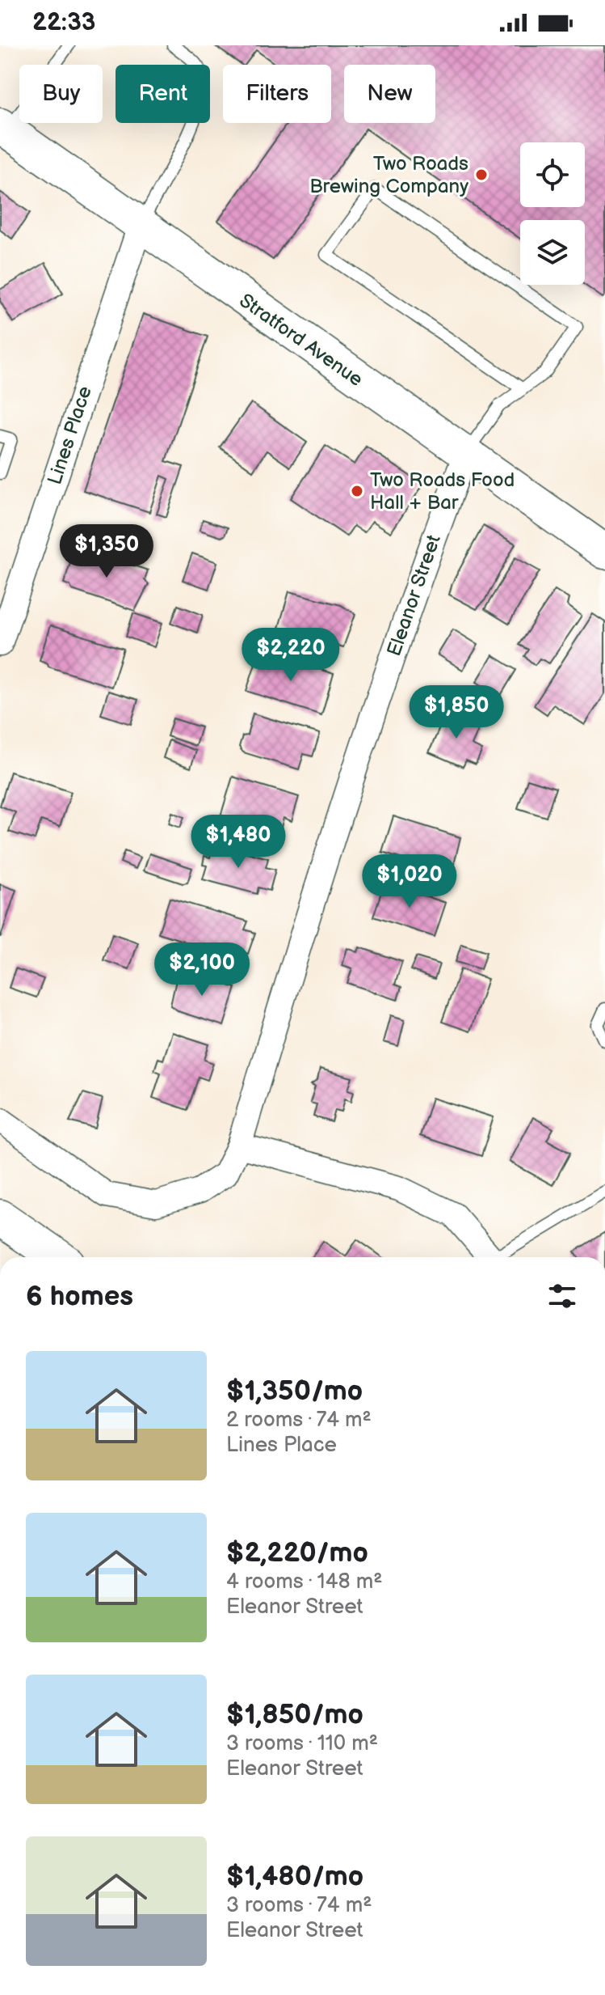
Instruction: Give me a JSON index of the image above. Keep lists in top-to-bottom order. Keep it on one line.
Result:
{"streets":{"main road":["Stratford Avenue"],"street":["Lines Place","Eleanor Street"]},"crossings":[["Stratford Avenue","Lines Place"],["Stratford Avenue","Eleanor Street"]],"places":["Two Roads Brewing Company","Two Roads Food Hall + Bar"],"page":{"status":"22:33","chip":["Buy","Rent","Filters","New"],"price":["$1,350","$2,220","$1,850","$1,480","$1,020","$2,100"],"heading":"6 homes","list":[{"name":"$1,350/mo","note":"2 rooms · 74 m² · Lines Place"},{"name":"$2,220/mo","note":"4 rooms · 148 m² · Eleanor Street"},{"name":"$1,850/mo","note":"3 rooms · 110 m² · Eleanor Street"},{"name":"$1,480/mo","note":"3 rooms · 74 m² · Eleanor Street"}]}}
